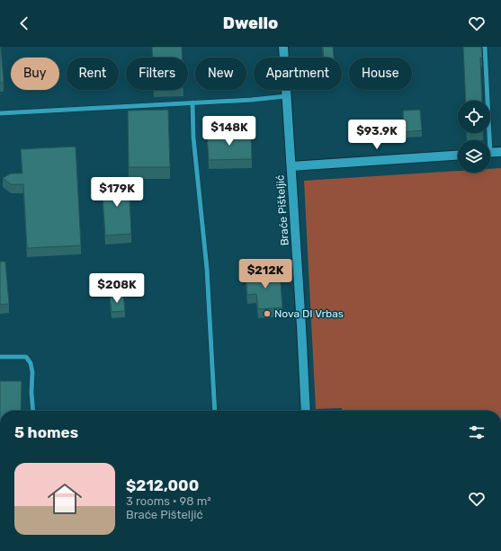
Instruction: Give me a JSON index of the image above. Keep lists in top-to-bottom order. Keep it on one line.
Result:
{"streets":{"street":["Braće Pišteljić"]},"places":["Nova DI Vrbas"],"page":{"header":"Dwello","chip":["Buy","Rent","Filters","New","Apartment","House"],"price":["$148K","$93.9K","$179K","$212K","$208K"],"heading":"5 homes","list":[{"name":"$212,000","note":"3 rooms · 98 m² · Braće Pišteljić"}]}}
